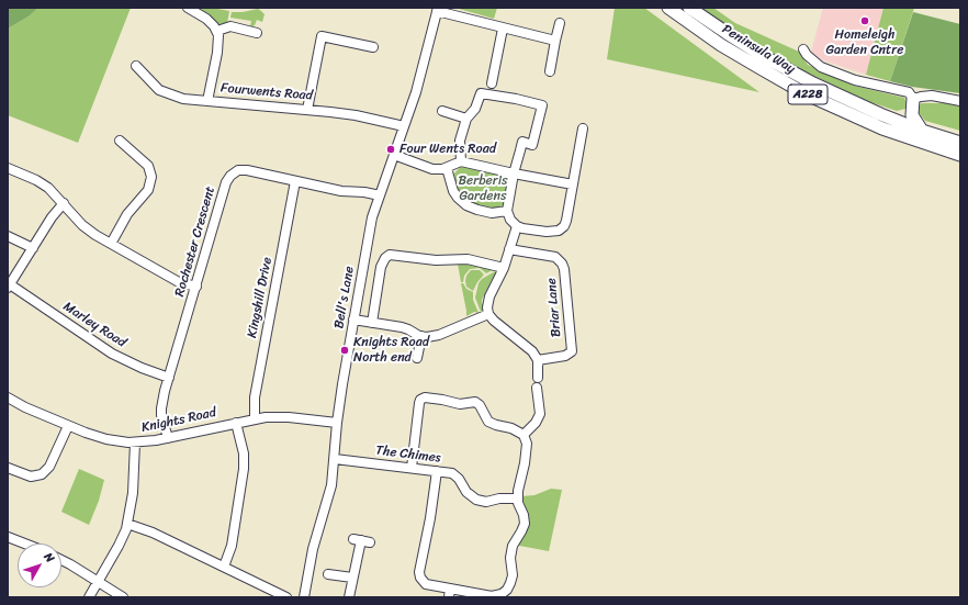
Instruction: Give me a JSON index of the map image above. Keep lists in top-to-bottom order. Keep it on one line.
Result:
{"streets":{"main road":["Peninsula Way","A228"],"street":["Fourwents Road","Rochester Crescent","Kingshill Drive","Bell's Lane","Briar Lane","Marley Road","Knights Road","The Chimes"]},"crossings":[["Fourwents Road","Bell's Lane"],["Rochester Crescent","Kingshill Drive"],["Rochester Crescent","Bell's Lane"],["Rochester Crescent","Marley Road"],["Rochester Crescent","Knights Road"],["Kingshill Drive","Knights Road"],["Bell's Lane","Knights Road"],["Bell's Lane","The Chimes"]],"parks":["Berberis Gardens"],"places":["Homeleigh Garden Cntre","Four Wents Road","Knights Road North end"],"north":"top right"}
